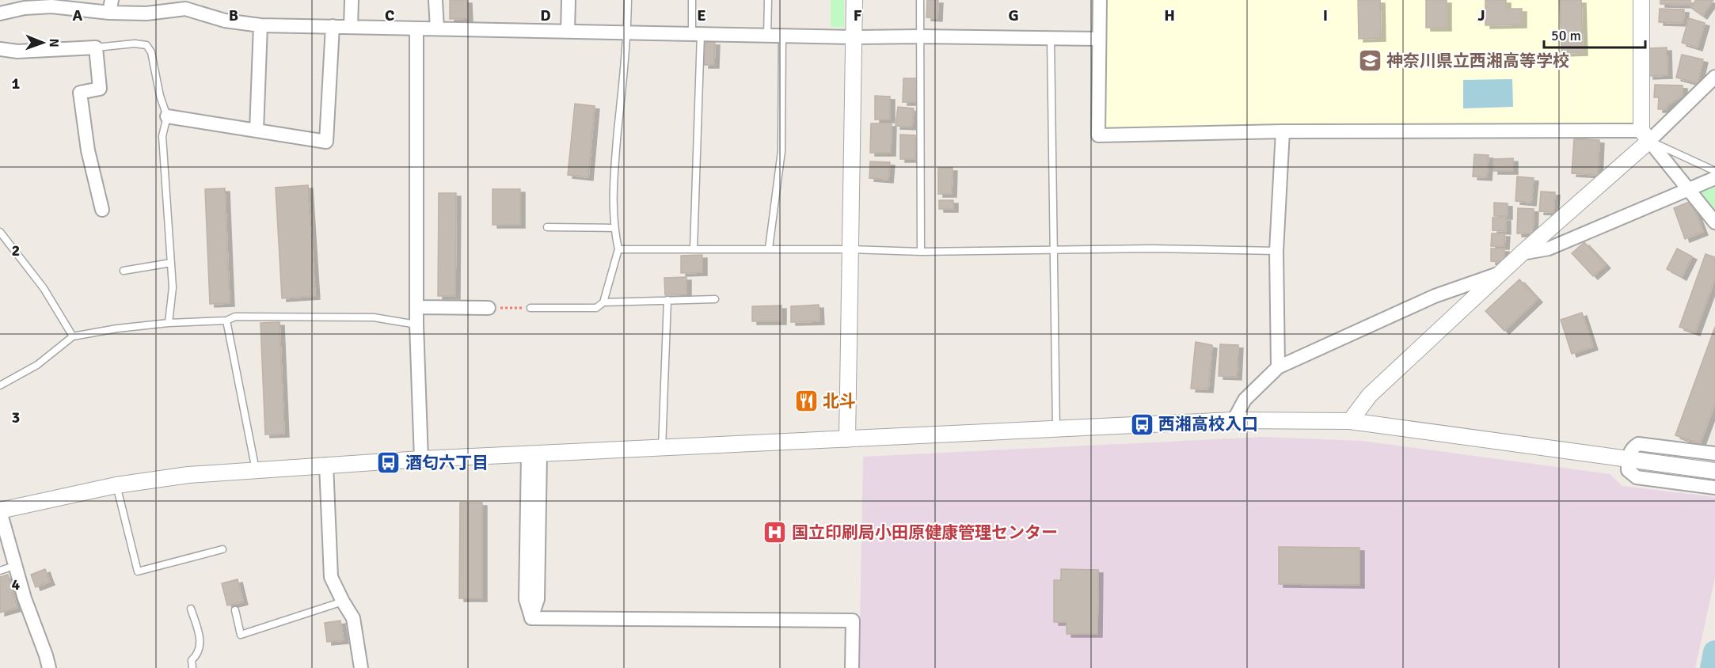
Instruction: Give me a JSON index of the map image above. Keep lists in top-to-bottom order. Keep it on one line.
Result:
{"places":{"school or university":["神奈川県立西湘高等学校"],"restaurant":["北斗"],"bus stop":["西湘高校入口","酒匂六丁目"],"hospital":["国立印刷局小田原健康管理センター"]},"scale_bar":"50 m","north":"right","grid":{"columns":["A","B","C","D","E","F","G","H","I","J"],"rows":["1","2","3","4"]}}
